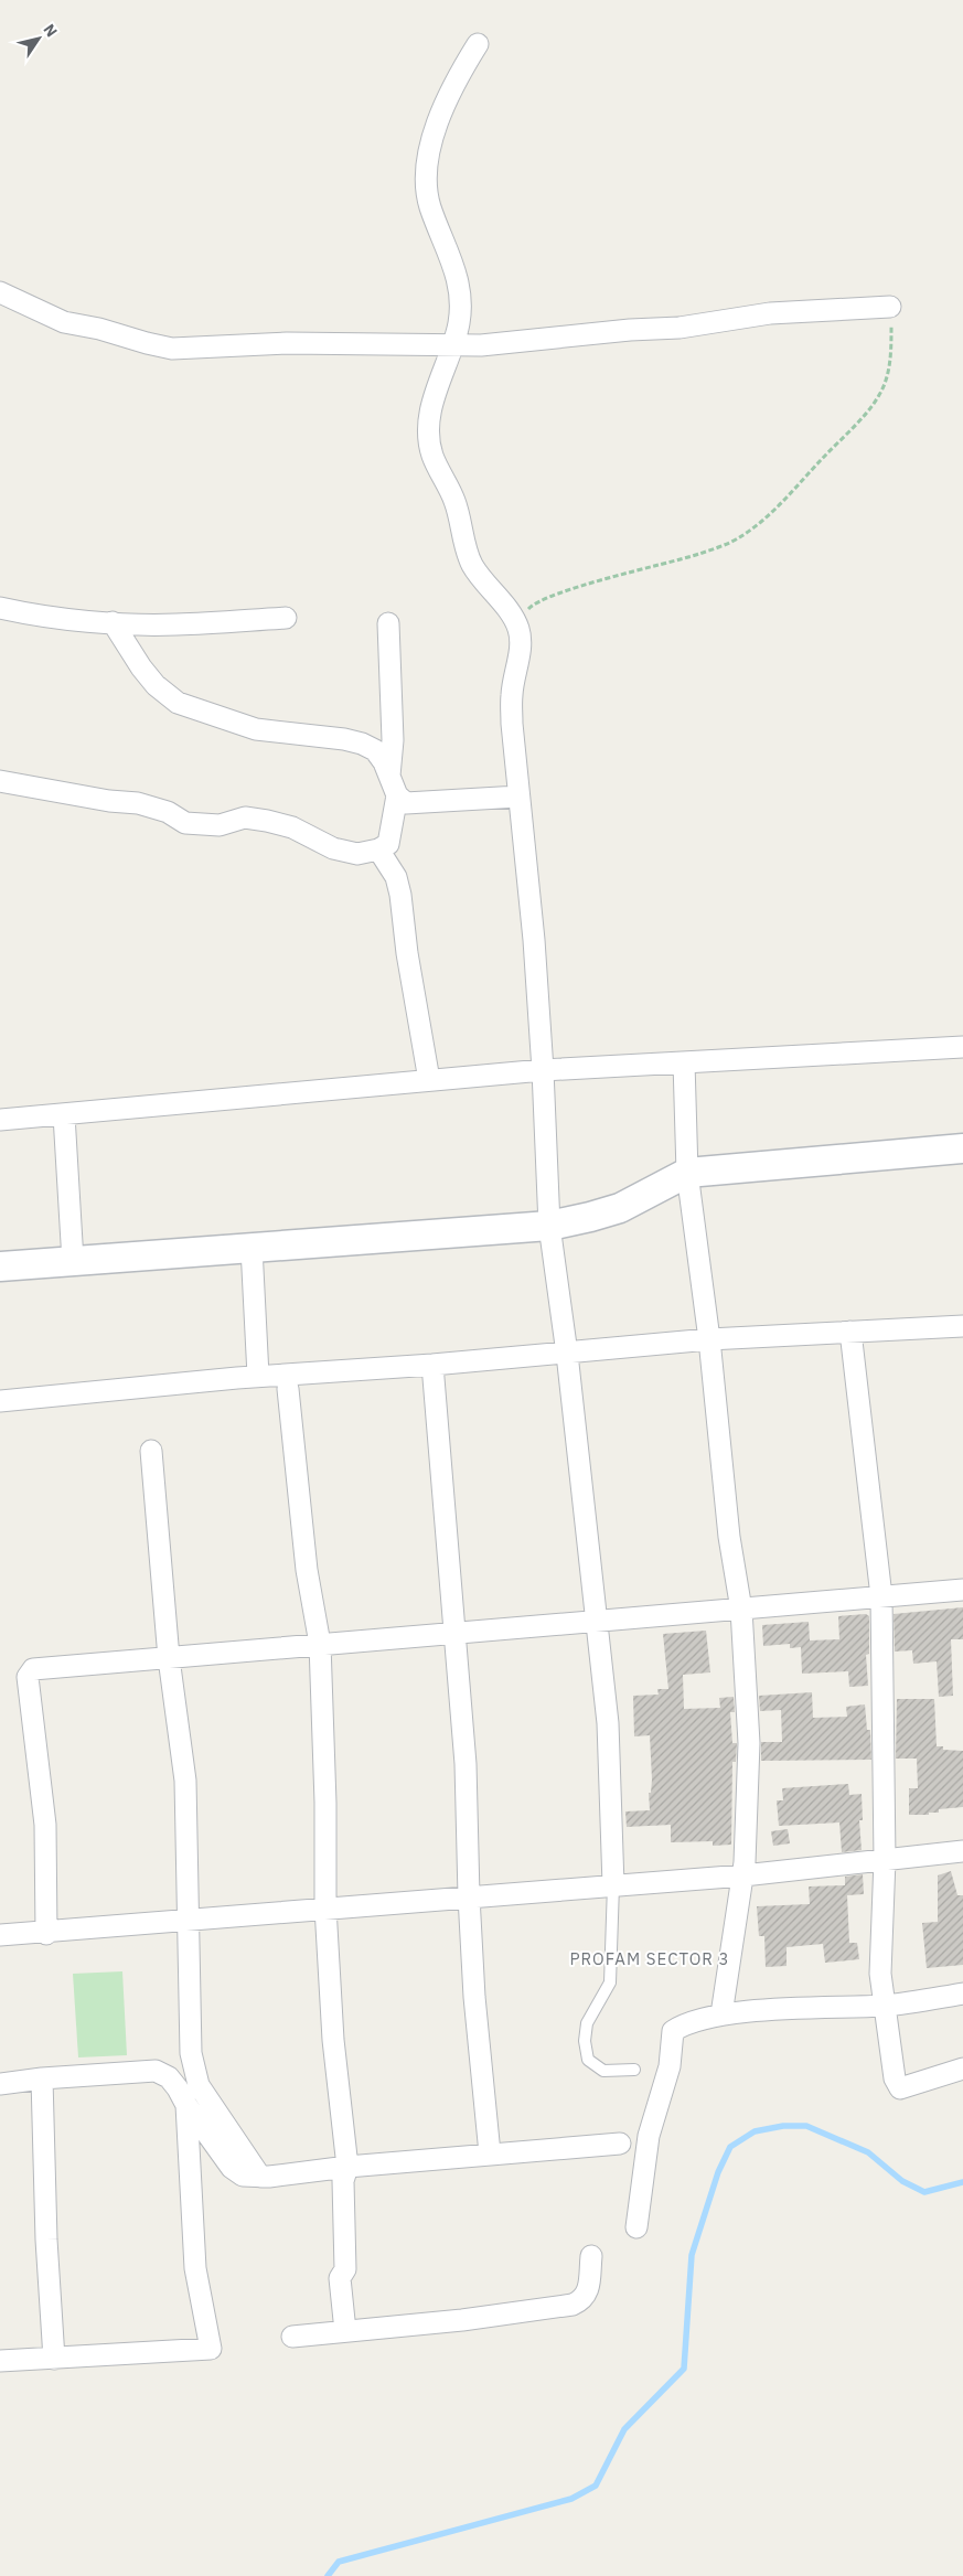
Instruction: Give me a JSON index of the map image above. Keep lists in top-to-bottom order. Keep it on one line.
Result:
{"districts":["PROFAM SECTOR 3"],"north":"top right"}
